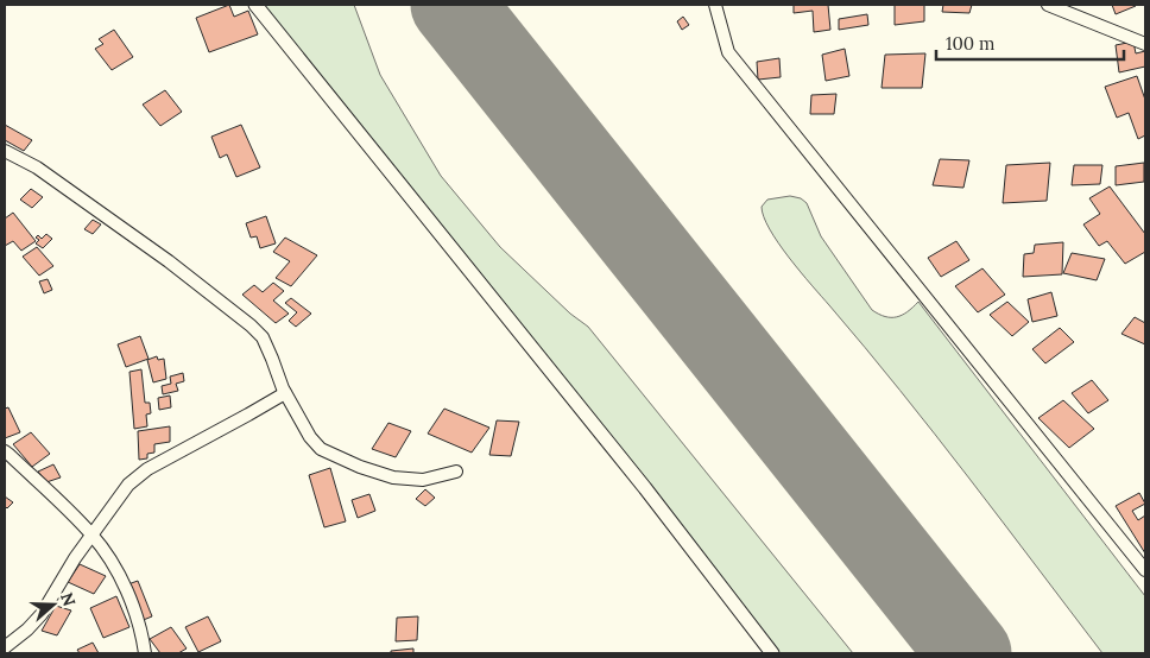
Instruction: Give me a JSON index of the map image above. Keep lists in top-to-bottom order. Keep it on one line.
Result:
{"scale_bar":"100 m","north":"right"}
